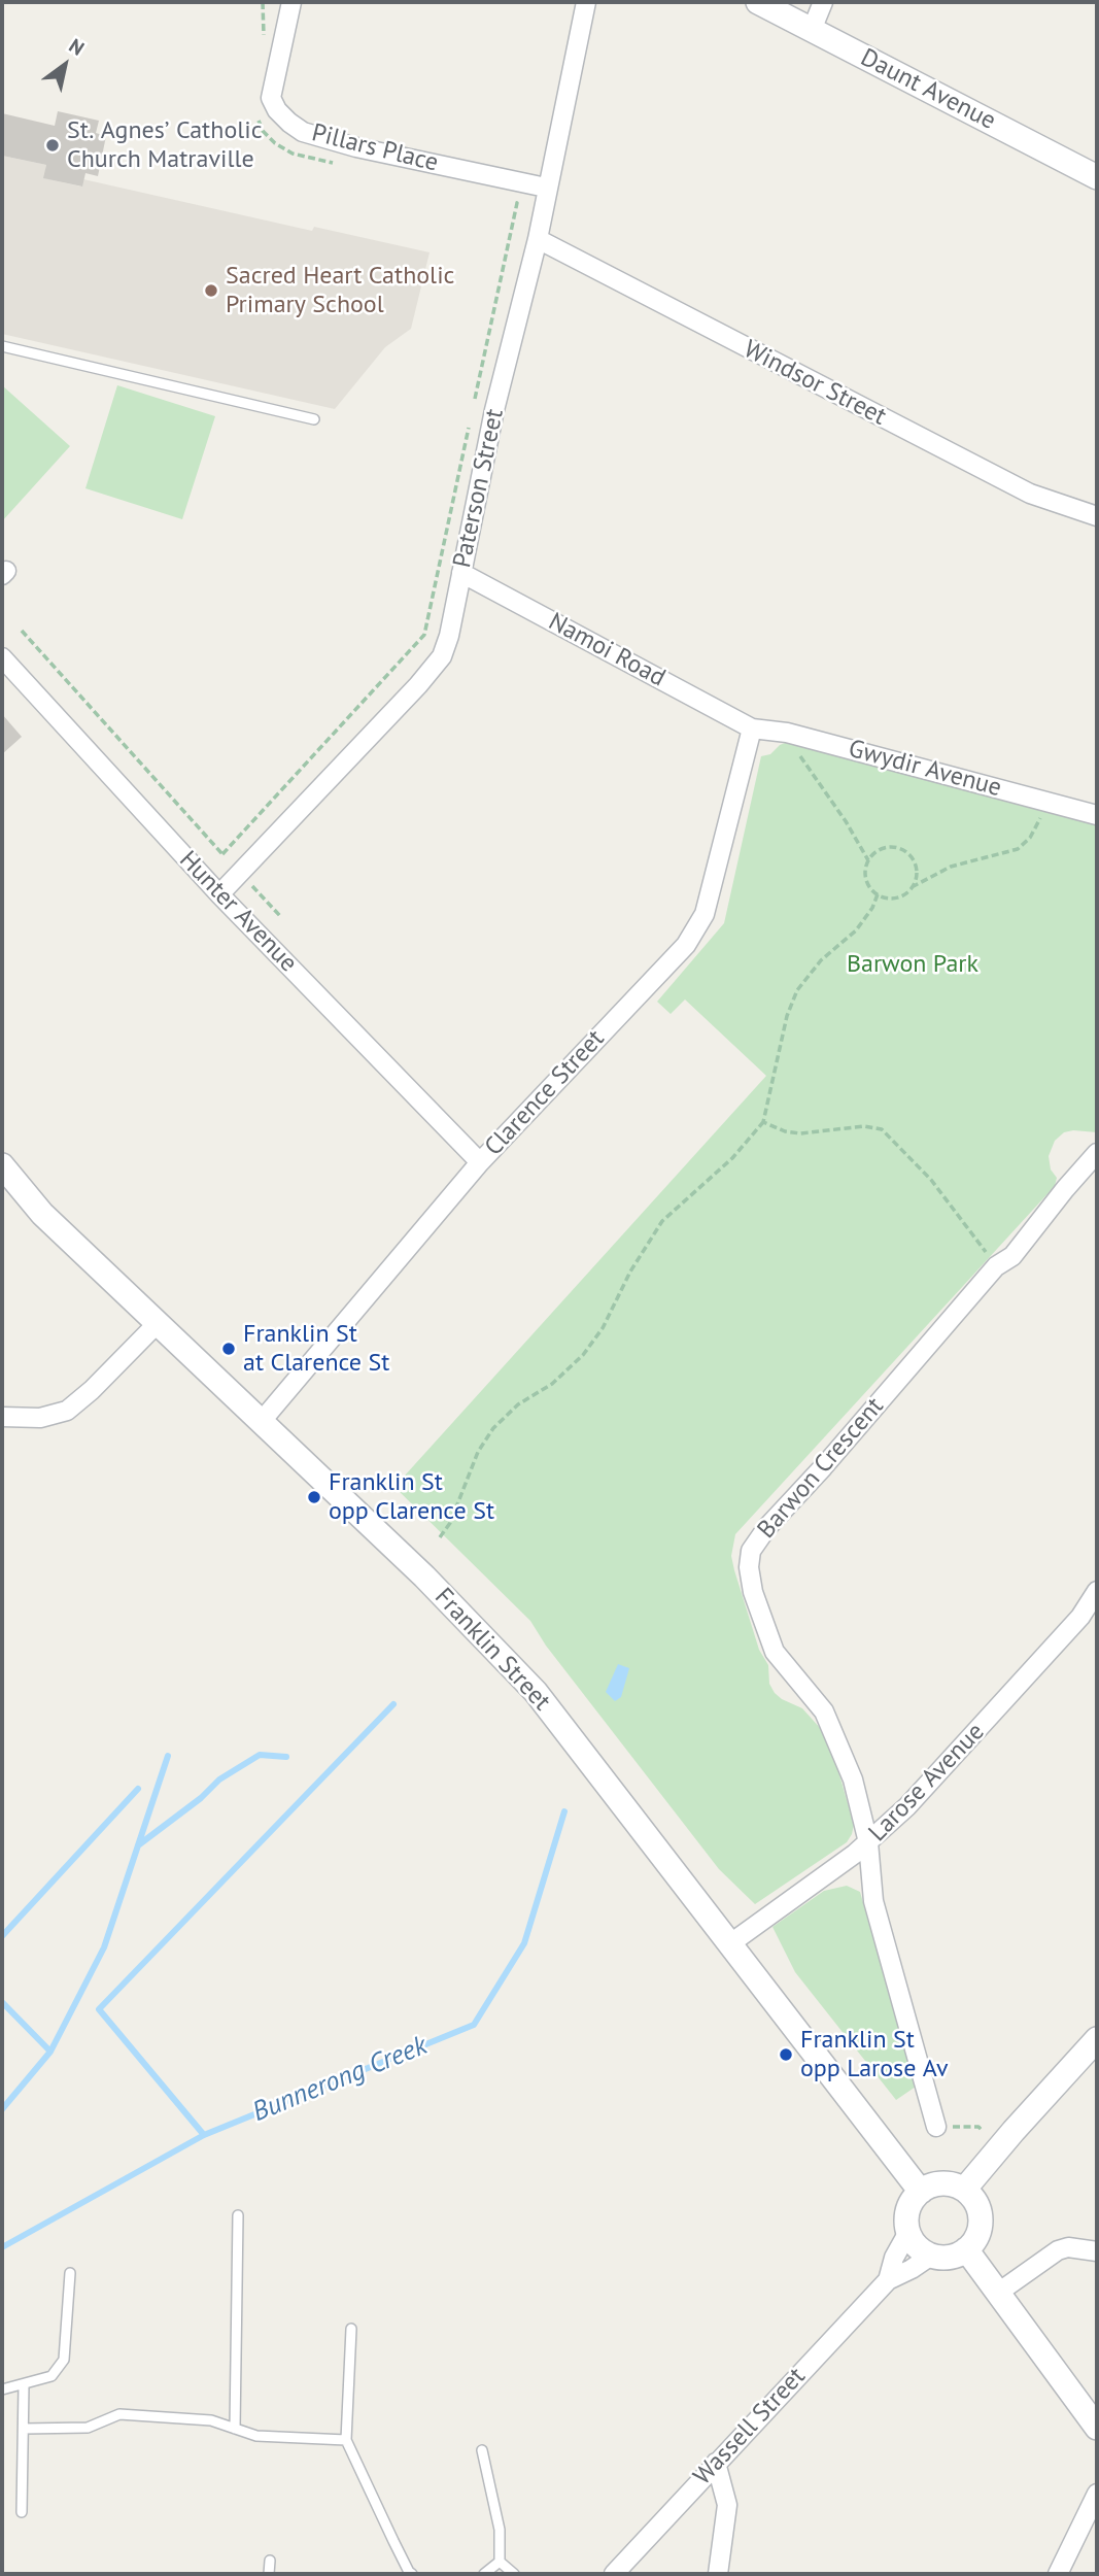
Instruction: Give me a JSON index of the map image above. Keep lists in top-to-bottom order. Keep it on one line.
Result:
{"streets":{"street":["Daunt Avenue","Pillars Place","Windsor Street","Paterson Street","Namoi Road","Gwydir Avenue","Hunter Avenue","Clarence Street","Barwon Crescent","Franklin Street","Larose Avenue","Wassell Street"]},"crossings":[["Pillars Place","Paterson Street"],["Windsor Street","Paterson Street"],["Paterson Street","Namoi Road"],["Paterson Street","Hunter Avenue"],["Namoi Road","Gwydir Avenue"],["Namoi Road","Clarence Street"],["Gwydir Avenue","Clarence Street"],["Hunter Avenue","Clarence Street"],["Clarence Street","Franklin Street"],["Barwon Crescent","Larose Avenue"],["Franklin Street","Larose Avenue"],["Franklin Street","Wassell Street"]],"water":["Bunnerong Creek"],"parks":["Barwon Park"],"places":["St. Agnes’ Catholic Church Matraville","Sacred Heart Catholic Primary School","Franklin St at Clarence St","Franklin St opp Clarence St","Franklin St opp Larose Av"],"north":"top right"}
